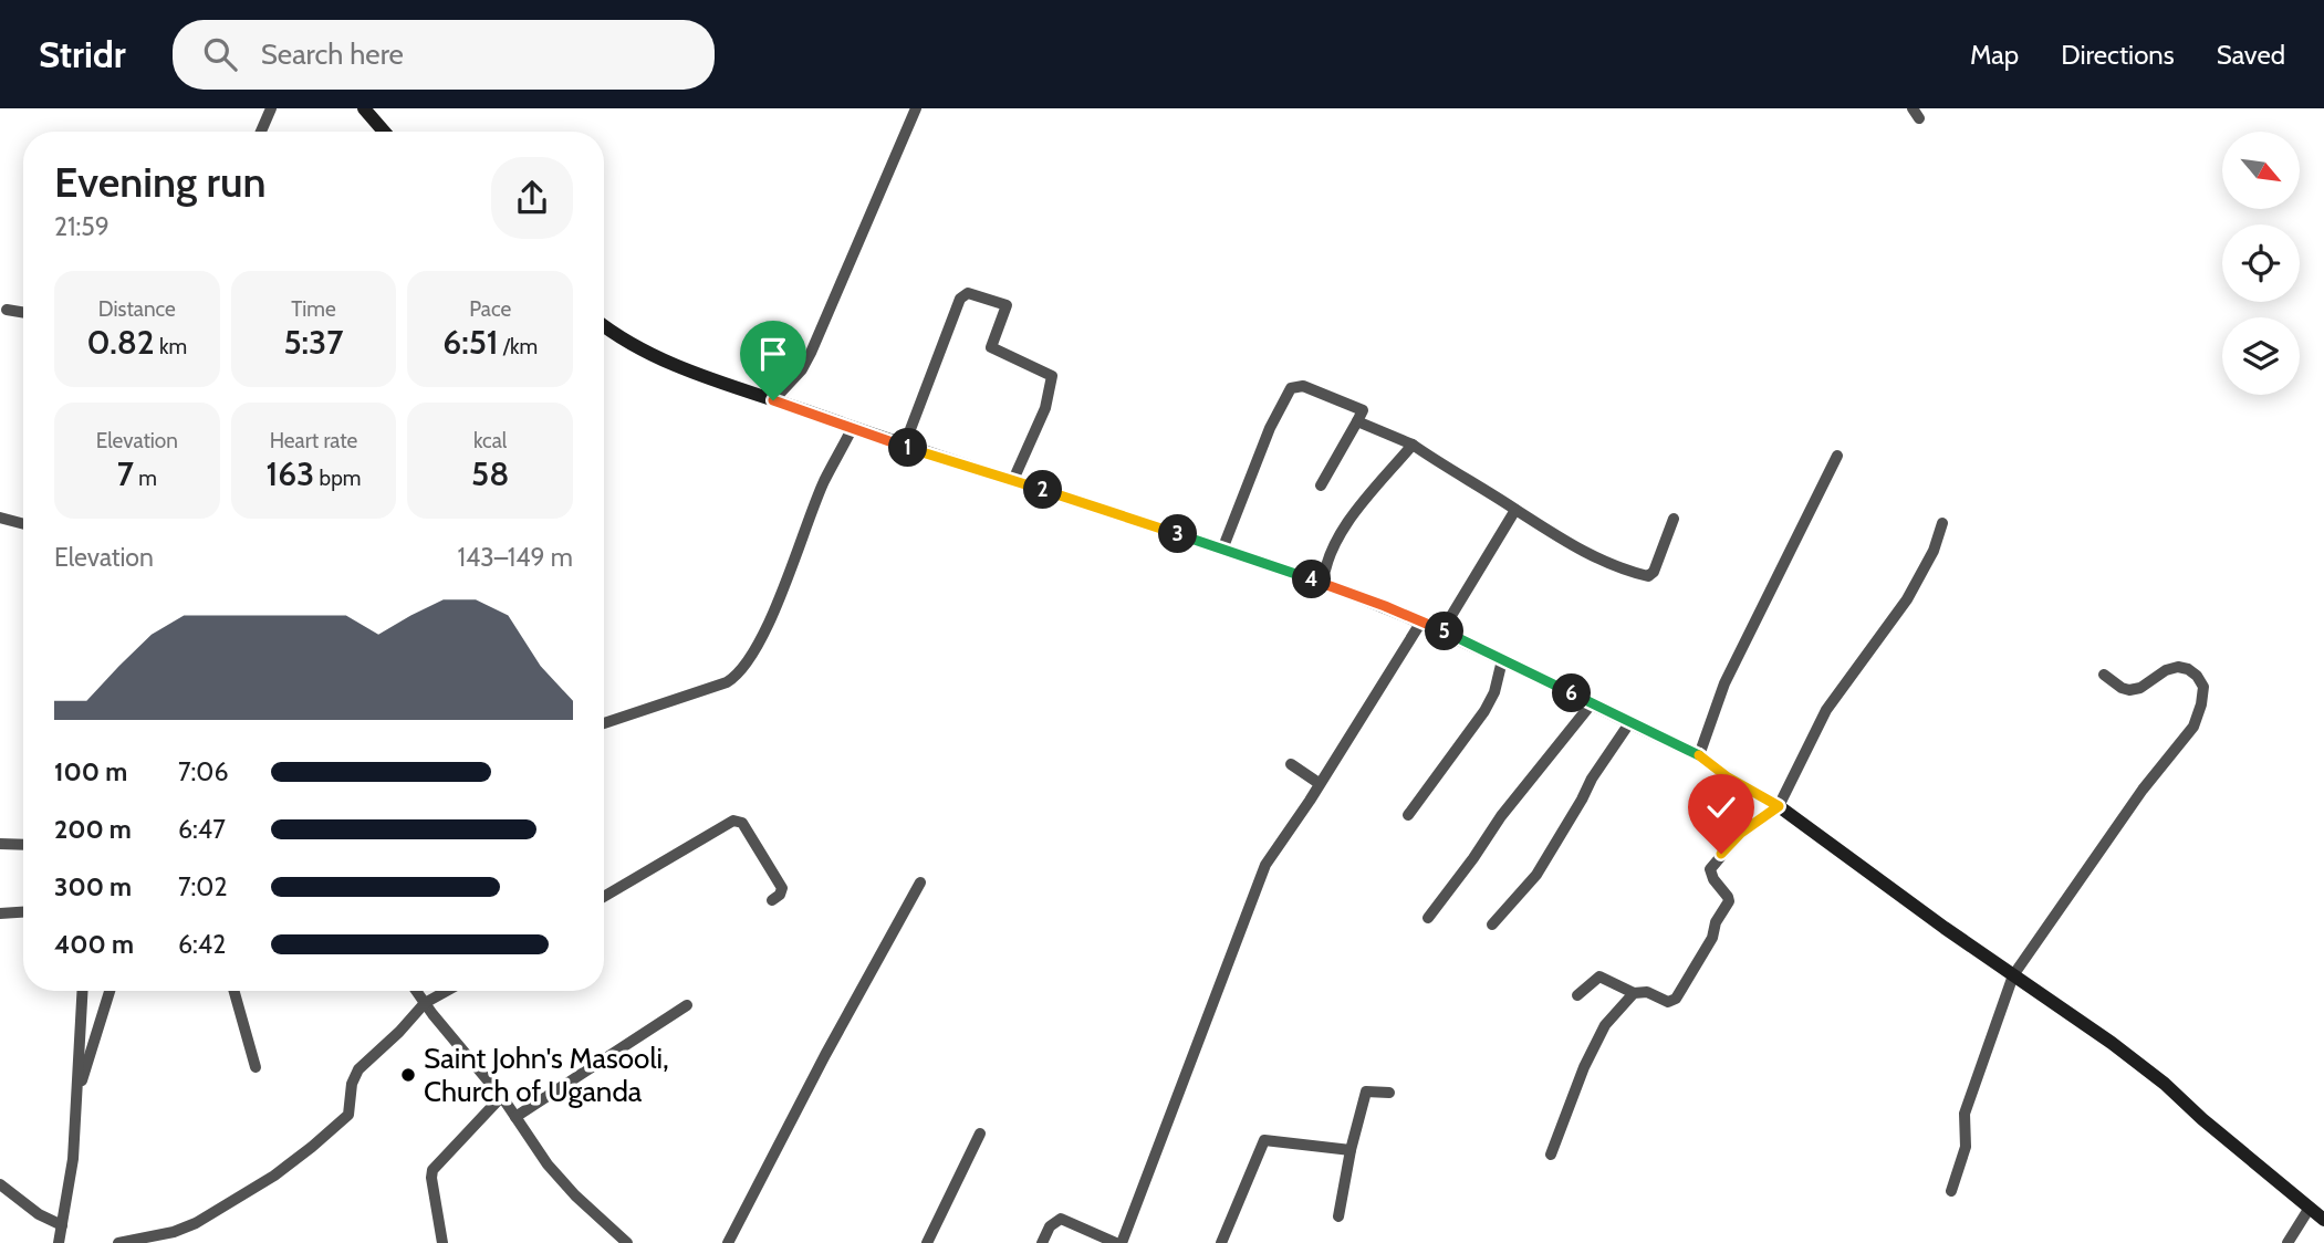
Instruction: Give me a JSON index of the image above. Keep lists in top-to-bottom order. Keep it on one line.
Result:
{"places":["Saint John's Masooli, Church of Uganda"],"north":"bottom right","page":{"header":"Stridr","search":"Search here","nav":["Map","Directions","Saved"],"heading":["Evening run","21:59"],"stats":[["Distance","0.82 km"],["Time","5:37"],["Pace","6:51 /km"],["Elevation","7 m"],["Heart rate","163 bpm"],["kcal","58"]],"pins":["1","2","3","4","5","6"],"chart":["Elevation","143–149 m"],"list":[{"name":"100 m","note":"7:06"},{"name":"200 m","note":"6:47"},{"name":"300 m","note":"7:02"},{"name":"400 m","note":"6:42"}]}}
